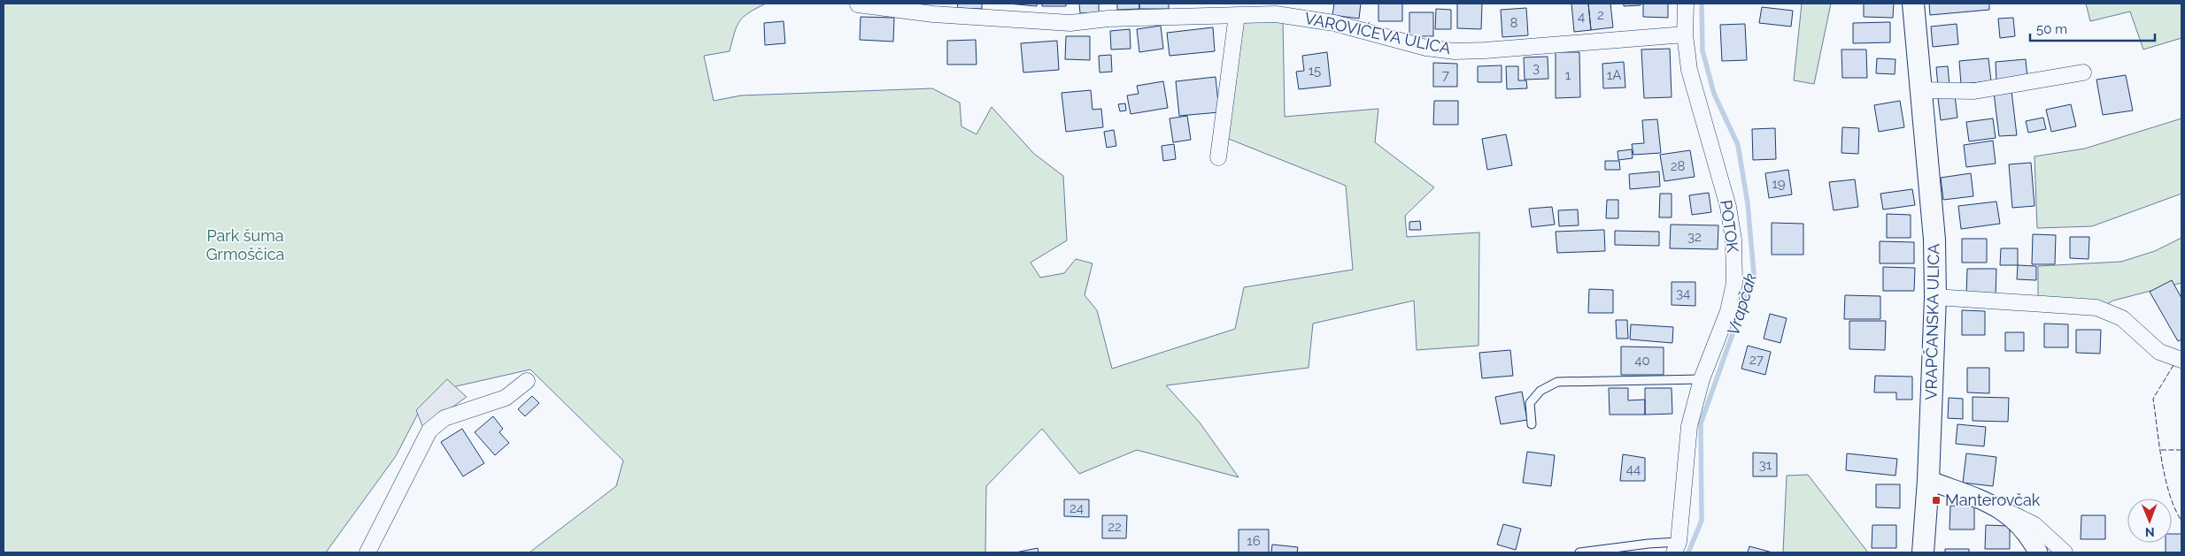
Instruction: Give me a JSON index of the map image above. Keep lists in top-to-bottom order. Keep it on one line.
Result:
{"streets":{"main road":["VRAPČANSKA ULICA"],"street":["VAROVIĆEVA ULICA","POTOK"]},"crossings":[["VAROVIĆEVA ULICA","POTOK"]],"water":["Vrapčak"],"parks":["Park šuma Grmoščica"],"places":{"transit":["Manterovčak"]},"house_numbers":["2","4","8","3","15","7","1","1A","28","19","32","34","27","40","31","44","24","22","16"],"scale_bar":"50 m","north":"bottom"}
